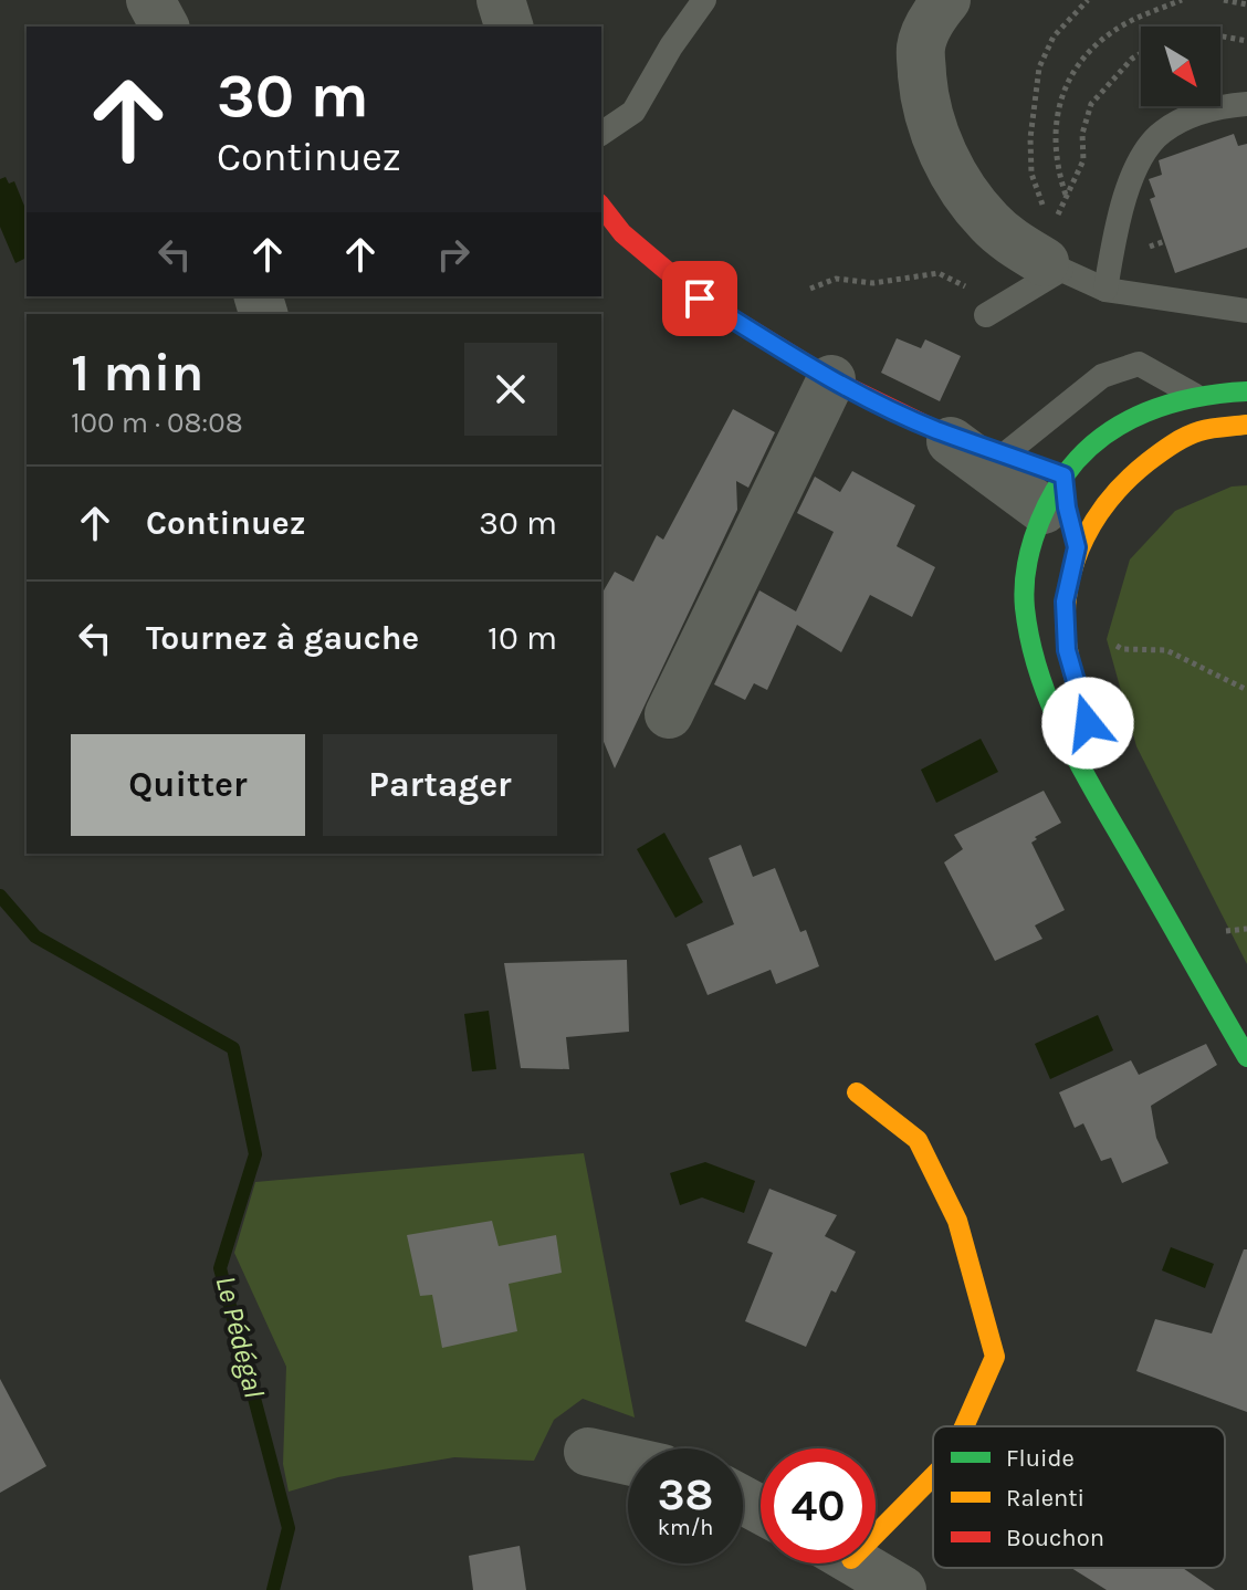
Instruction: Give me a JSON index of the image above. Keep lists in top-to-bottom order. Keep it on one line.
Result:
{"water":["Le Pédégal"],"legend":["Fluide","Ralenti","Bouchon"],"north":"bottom right","page":{"turn":["30 m","Continuez"],"heading":["1 min","100 m · 08:08"],"list":[{"name":"Continuez","value":"30 m"},{"name":"Tournez à gauche","value":"10 m"}],"buttons":["Quitter","Partager"],"speed":"38 km/h","limit":"40"}}
